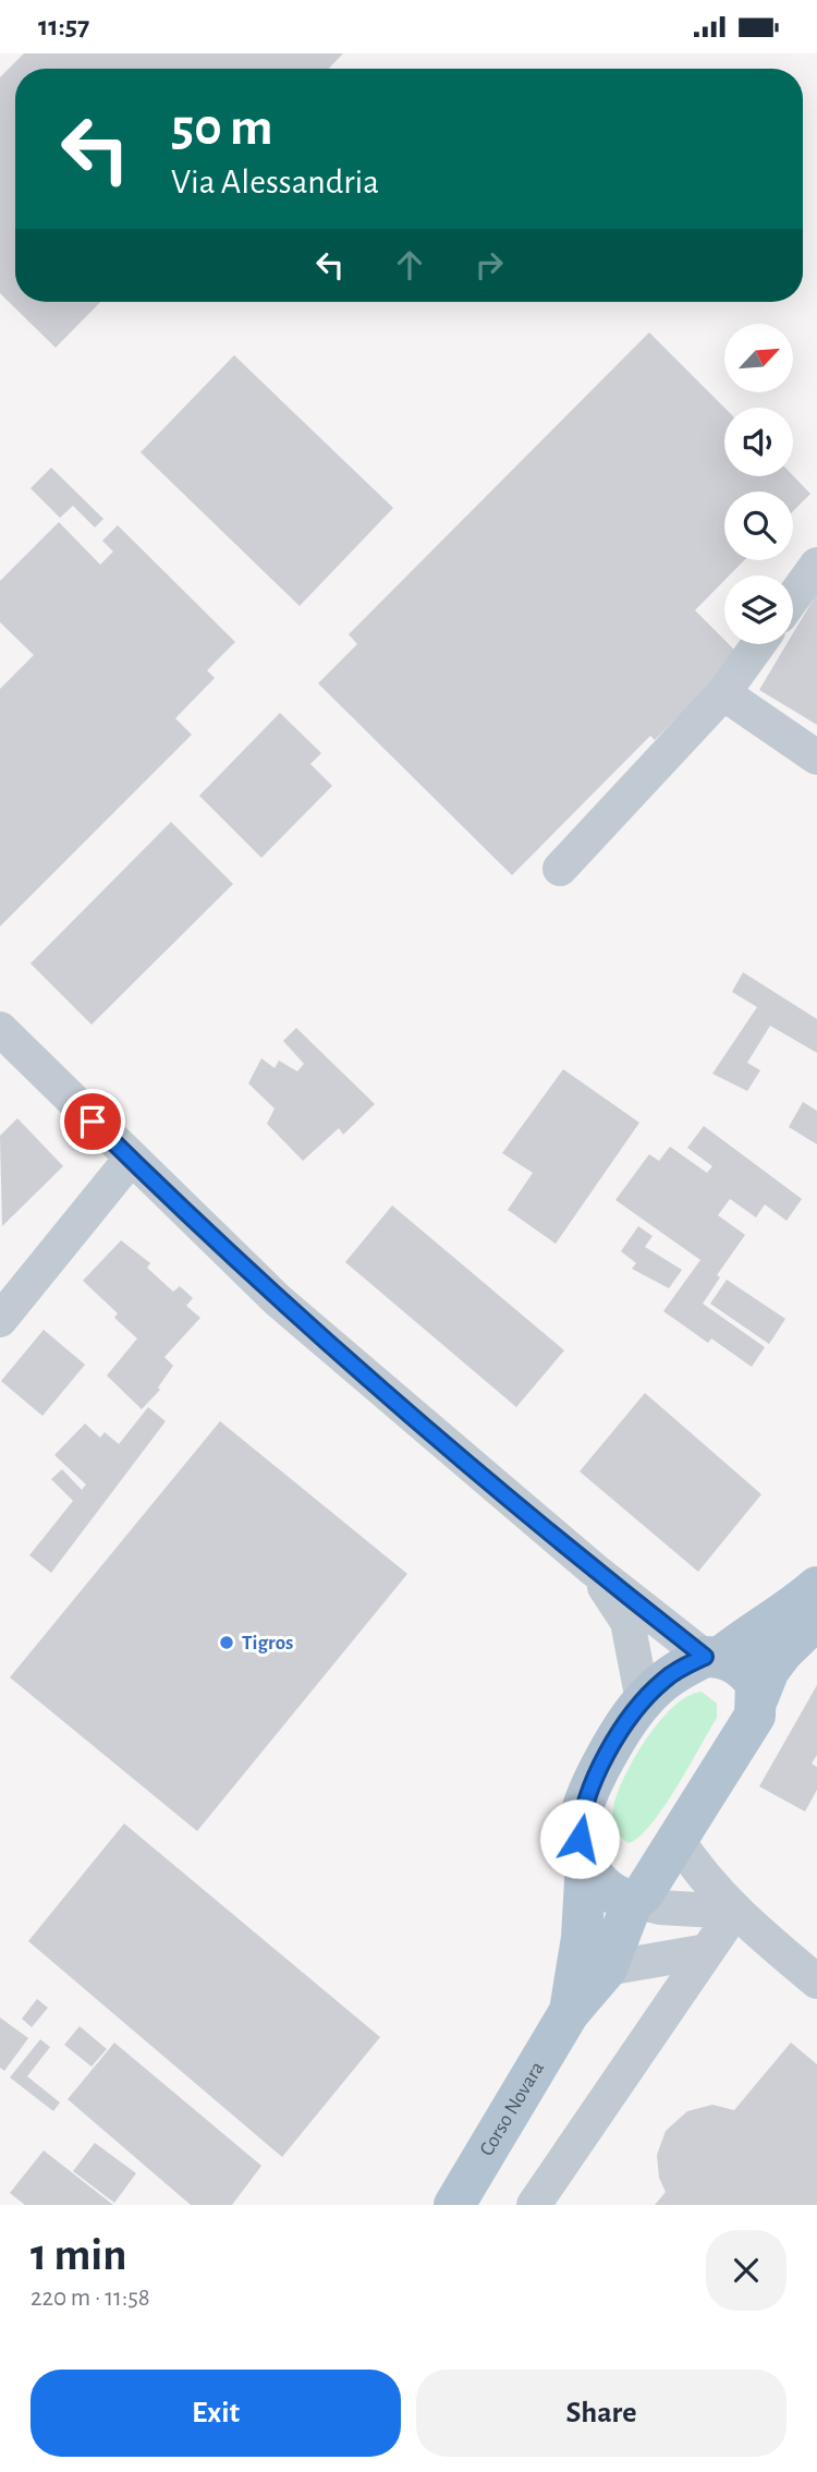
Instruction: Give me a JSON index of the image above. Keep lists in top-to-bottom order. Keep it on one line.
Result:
{"streets":{"main road":["Corso Novara"]},"places":["Tigros"],"north":"top right","page":{"status":"11:57","turn":["50 m","Via Alessandria"],"heading":["1 min","220 m · 11:58"],"buttons":["Exit","Share"]}}
